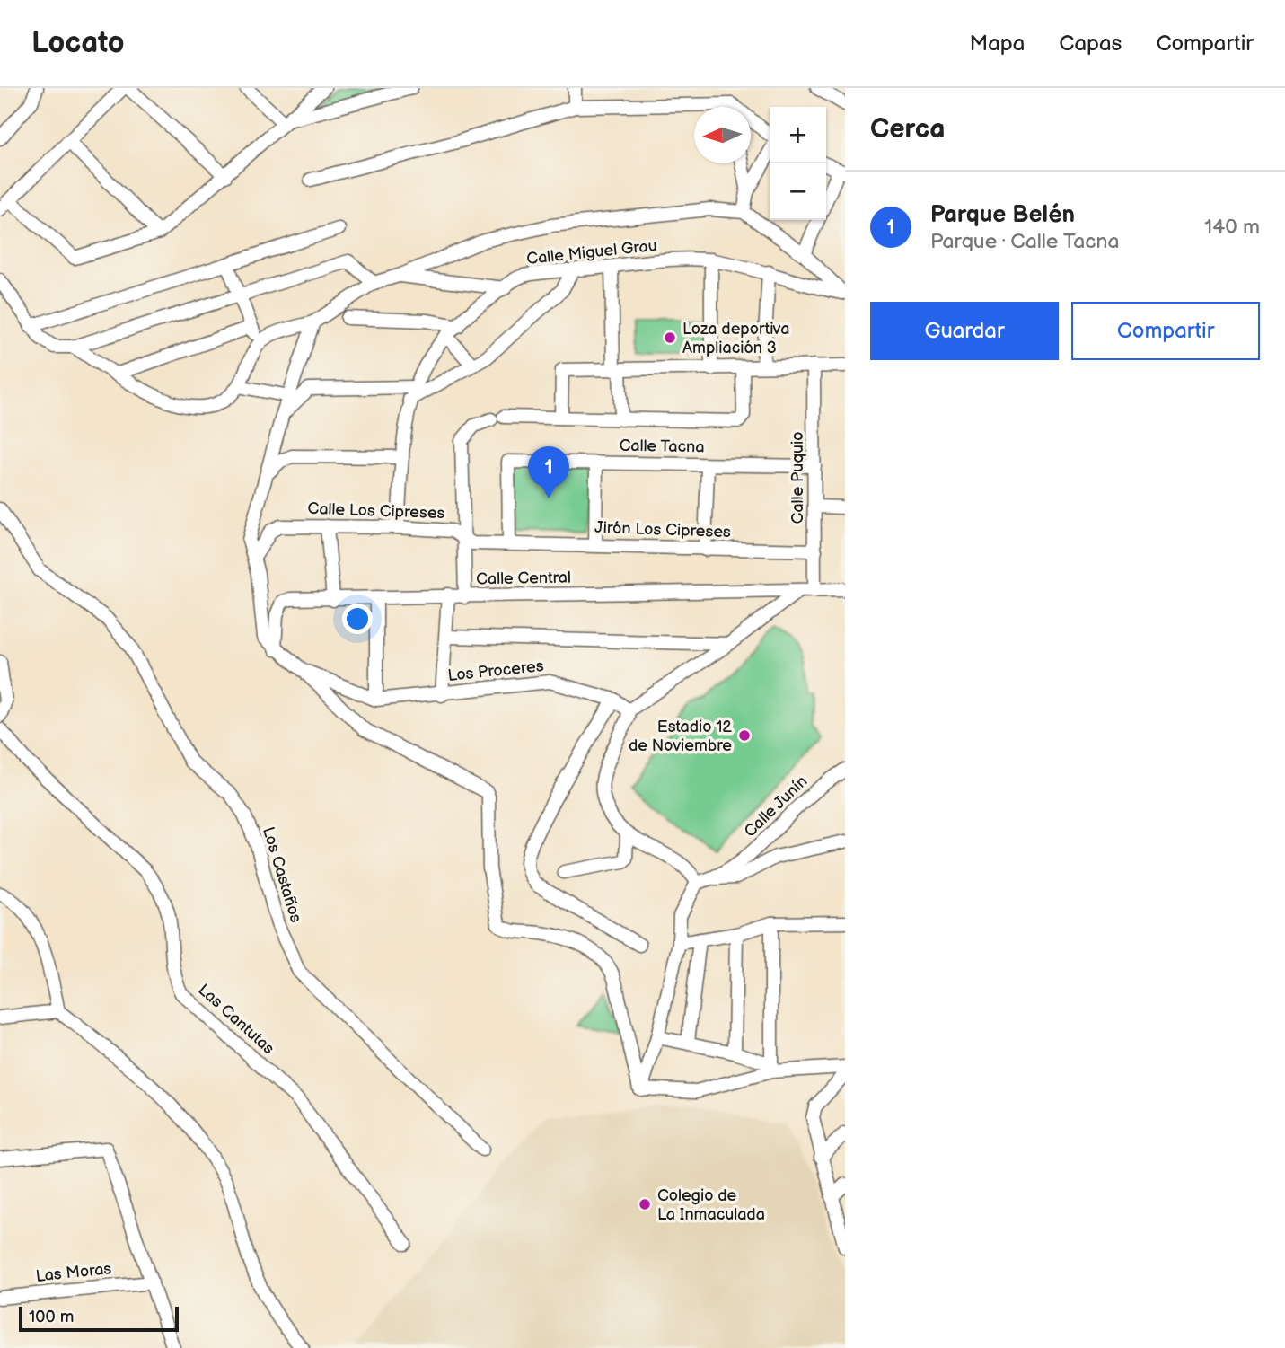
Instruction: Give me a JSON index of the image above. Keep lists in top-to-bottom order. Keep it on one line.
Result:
{"streets":{"street":["Calle Miguel Grau","Calle Tacna","Calle Puquio","Calle Los Cipreses","Jirón Los Cipreses","Calle Central","Los Proceres","Calle Junín","Los Castaños","Las Cantutas","Las Moras"]},"crossings":[["Calle Miguel Grau","Calle Los Cipreses"],["Calle Tacna","Calle Puquio"],["Calle Tacna","Calle Los Cipreses"],["Calle Tacna","Jirón Los Cipreses"],["Calle Puquio","Jirón Los Cipreses"],["Calle Puquio","Calle Central"],["Calle Los Cipreses","Jirón Los Cipreses"],["Calle Los Cipreses","Los Proceres"],["Calle Central","Los Proceres"]],"places":["Loza deportiva Ampliación 3","Estadio 12 de Noviembre","Colegio de La Inmaculada"],"scale_bar":"100 m","north":"left","page":{"header":"Locato","nav":["Mapa","Capas","Compartir"],"heading":"Cerca","map_buttons":["+","−"],"list":[{"mark":"1","name":"Parque Belén","note":"Parque · Calle Tacna","value":"140 m"}],"buttons":["Guardar","Compartir"],"pins":"1","scale":"100 m"}}
